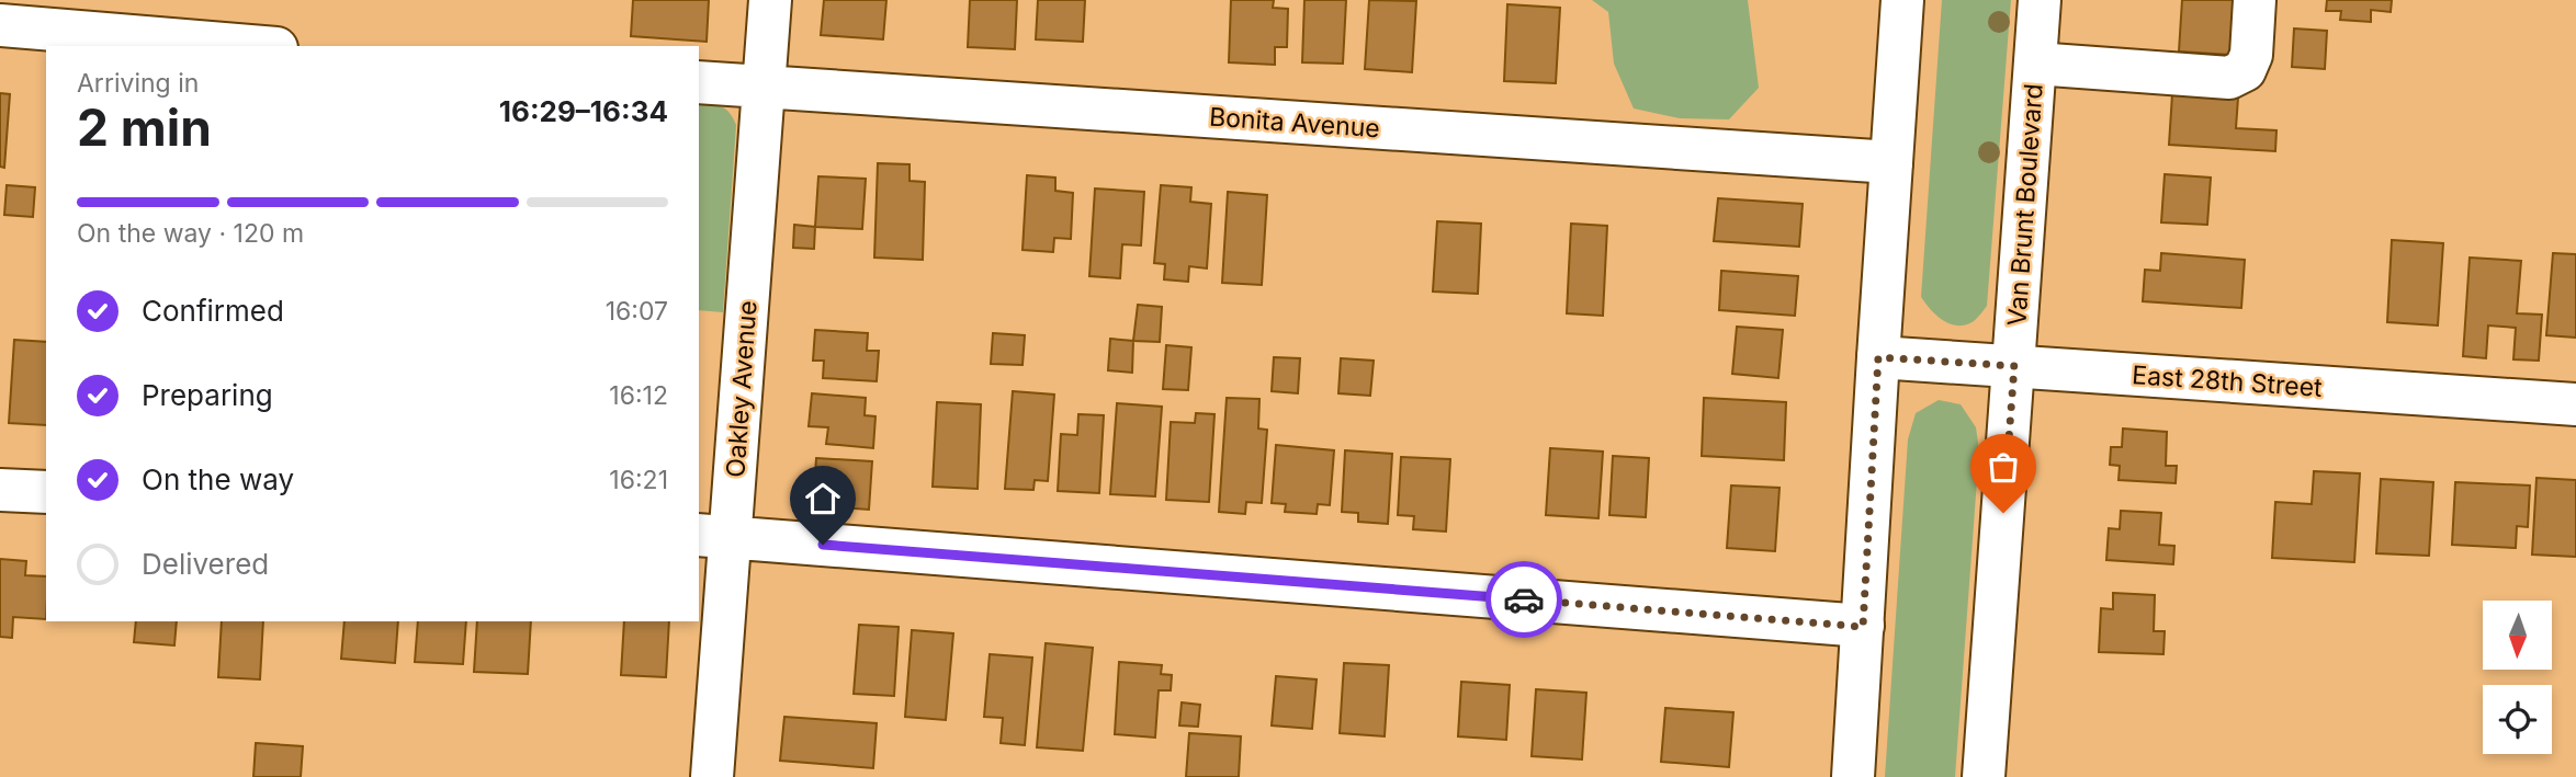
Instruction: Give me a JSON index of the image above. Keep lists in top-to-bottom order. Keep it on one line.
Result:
{"streets":{"street":["Bonita Avenue","Van Brunt Boulevard","East 28th Street","Oakley Avenue"]},"crossings":[["Bonita Avenue","Oakley Avenue"],["Van Brunt Boulevard","East 28th Street"]],"north":"bottom","page":{"heading":["2 min","Arriving in","16:29–16:34"],"bar":"On the way · 120 m","list":[["Confirmed","16:07"],["Preparing","16:12"],["On the way","16:21"],"Delivered"]}}
